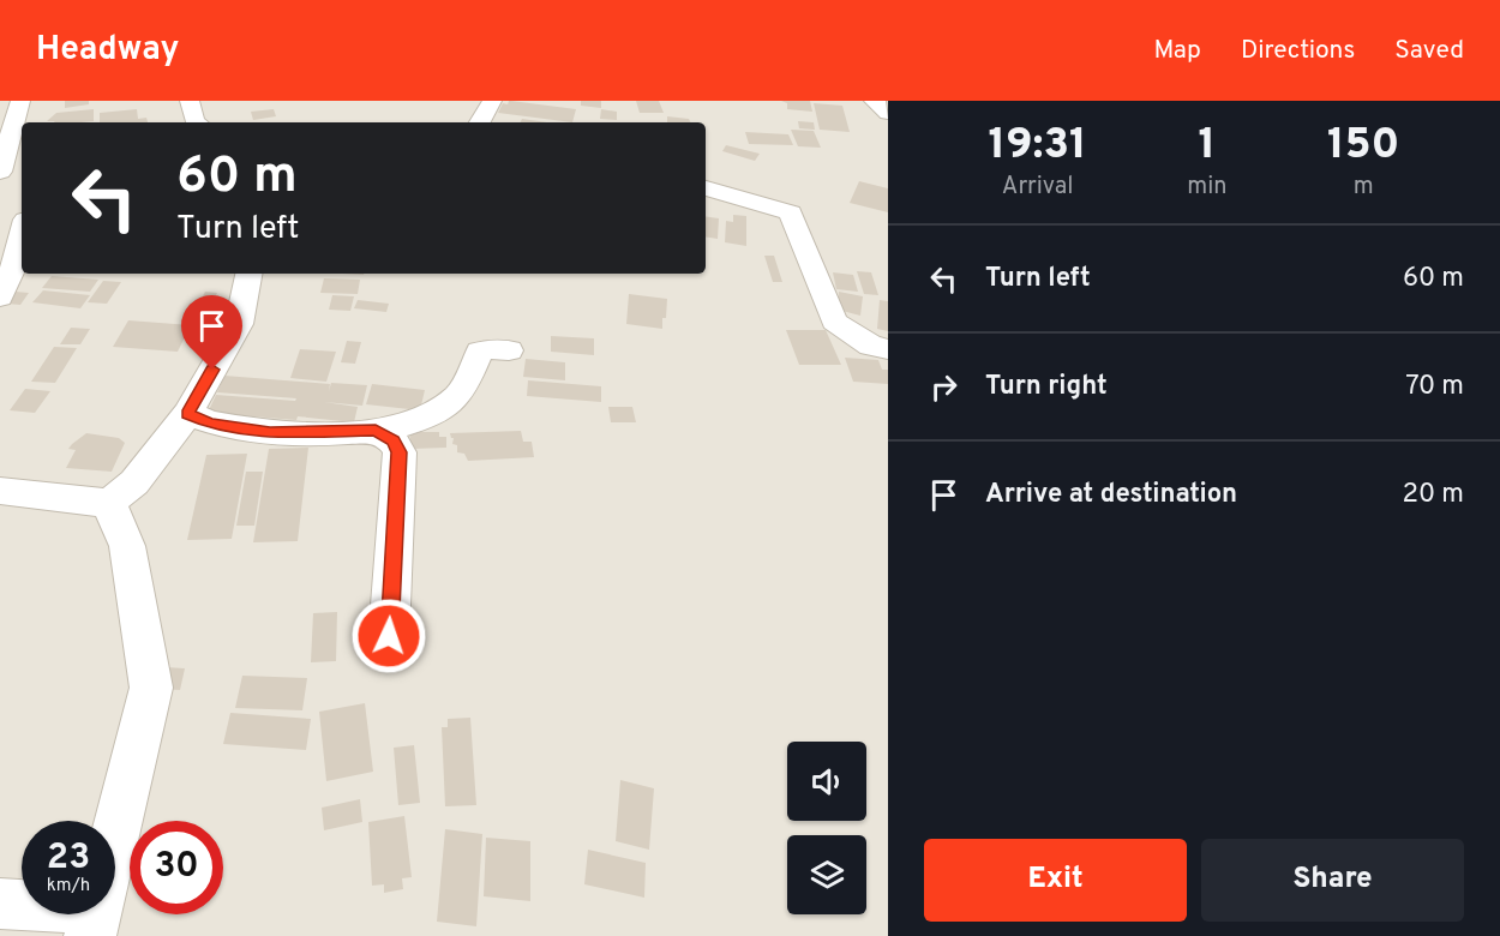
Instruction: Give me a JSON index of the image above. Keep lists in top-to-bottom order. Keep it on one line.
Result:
{"page":{"header":"Headway","nav":["Map","Directions","Saved"],"eta":["19:31","Arrival","1","min","150","m"],"turn":["60 m","Turn left"],"list":[{"name":"Turn left","value":"60 m"},{"name":"Turn right","value":"70 m"},{"name":"Arrive at destination","value":"20 m"}],"speed":"23 km/h","limit":"30","buttons":["Exit","Share"]}}
